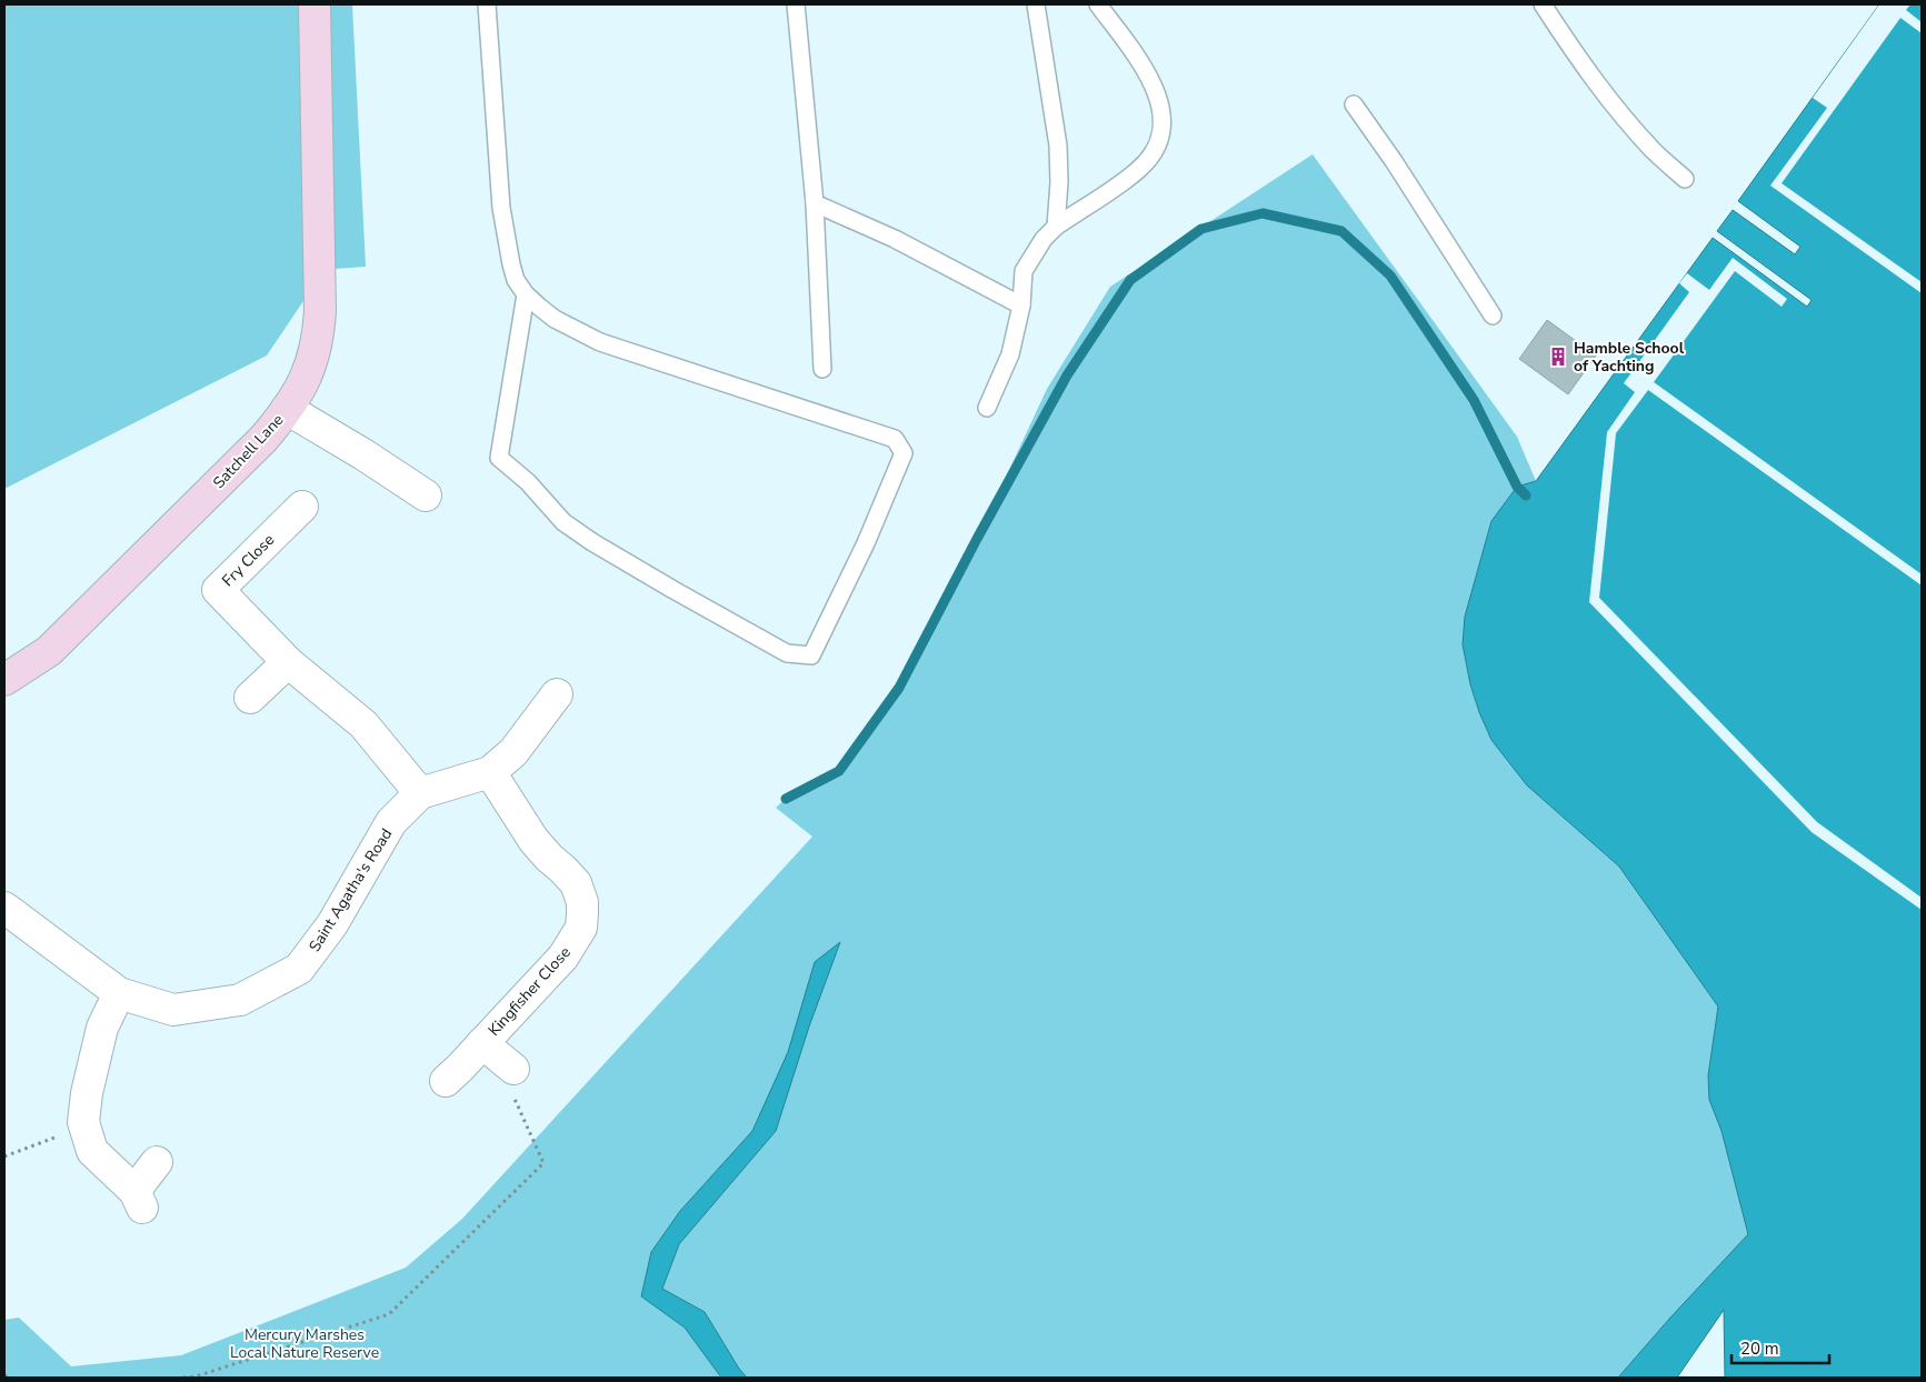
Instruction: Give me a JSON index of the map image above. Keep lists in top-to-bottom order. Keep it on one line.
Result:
{"streets":{"street":["Satchell Lane","Fry Close","Saint Agatha's Road","Kingfisher Close"]},"crossings":[["Fry Close","Saint Agatha's Road"],["Saint Agatha's Road","Kingfisher Close"]],"parks":["Mercury Marshes Local Nature Reserve"],"places":{"building":["Hamble School of Yachting"]},"scale_bar":"20 m"}
